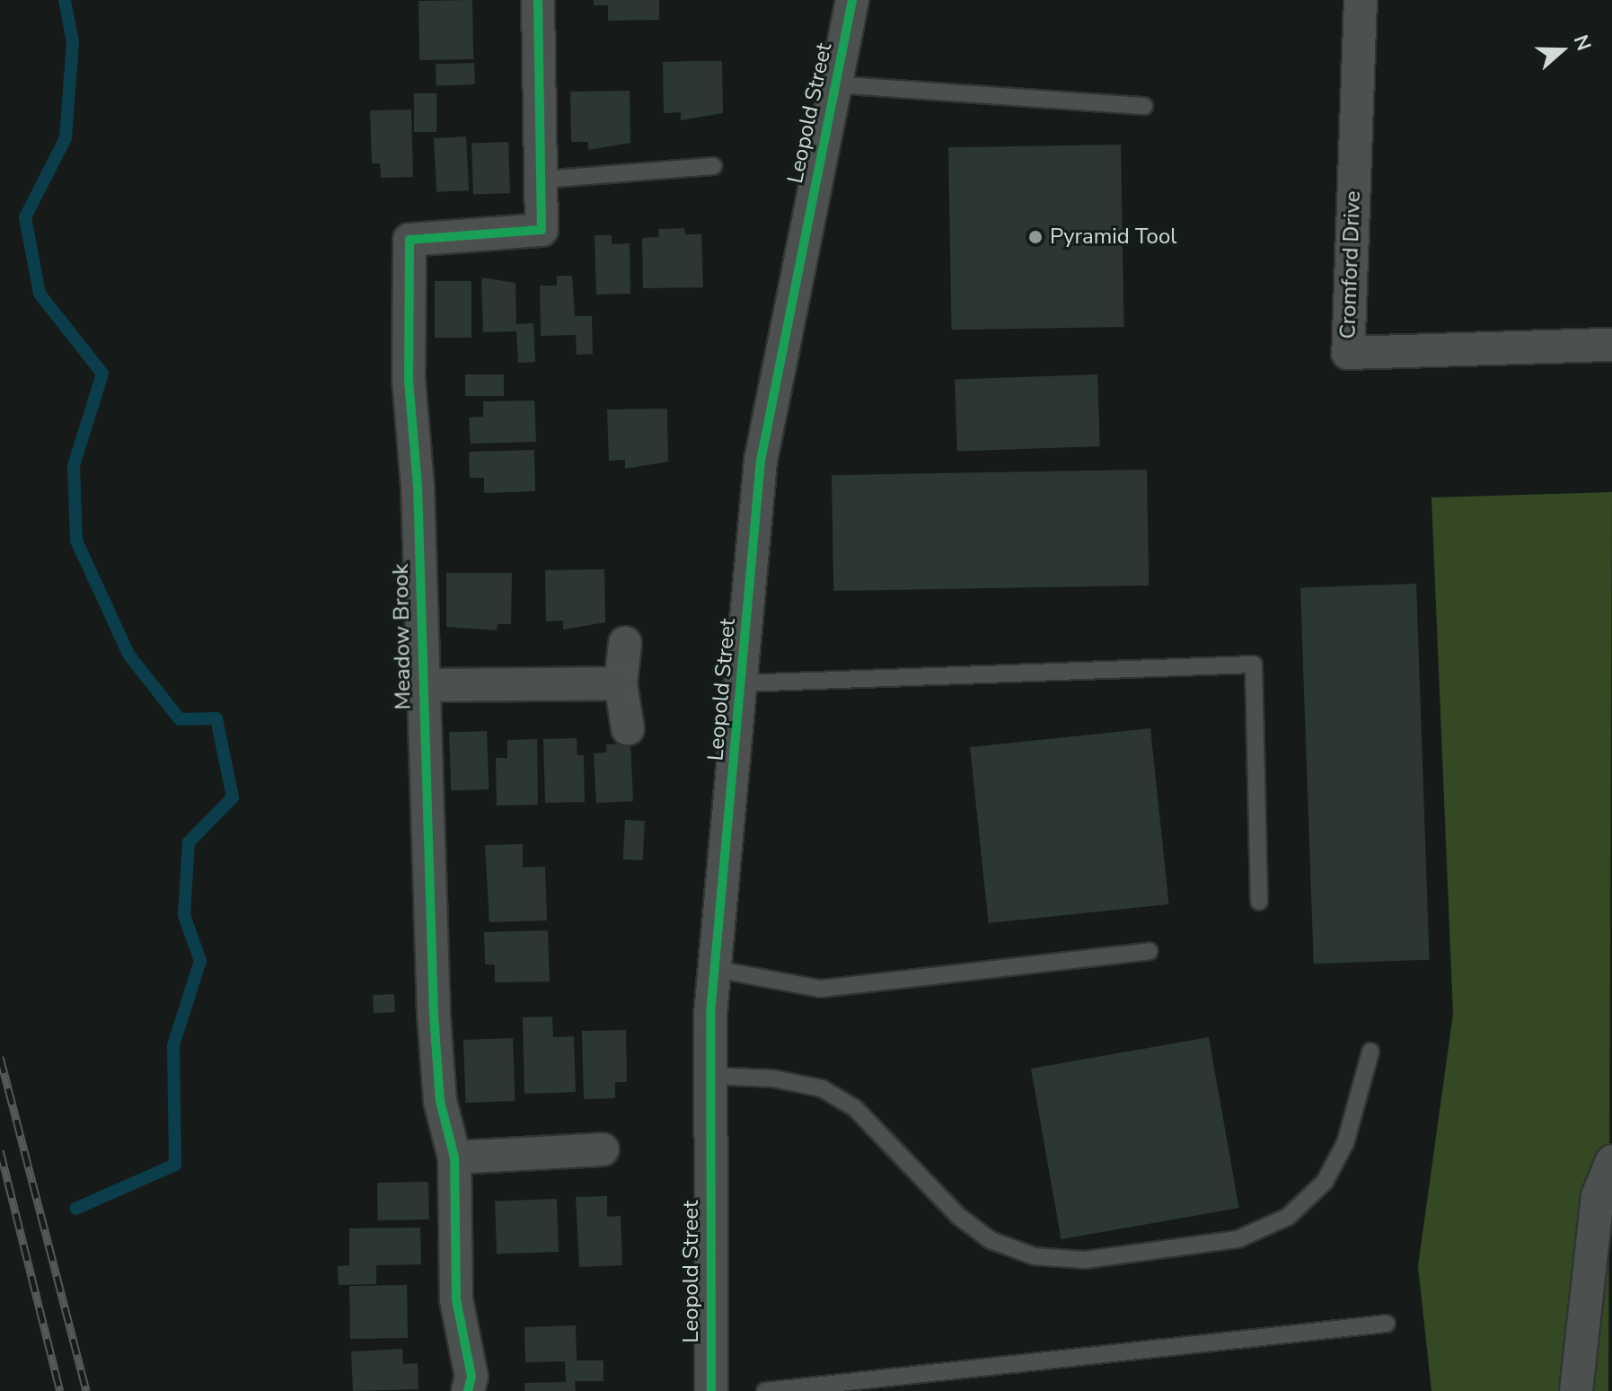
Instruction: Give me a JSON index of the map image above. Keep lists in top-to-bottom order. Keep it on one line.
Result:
{"streets":{"street":["Leopold Street","Cromford Drive","Meadow Brook"]},"places":["Pyramid Tool"],"north":"right"}
